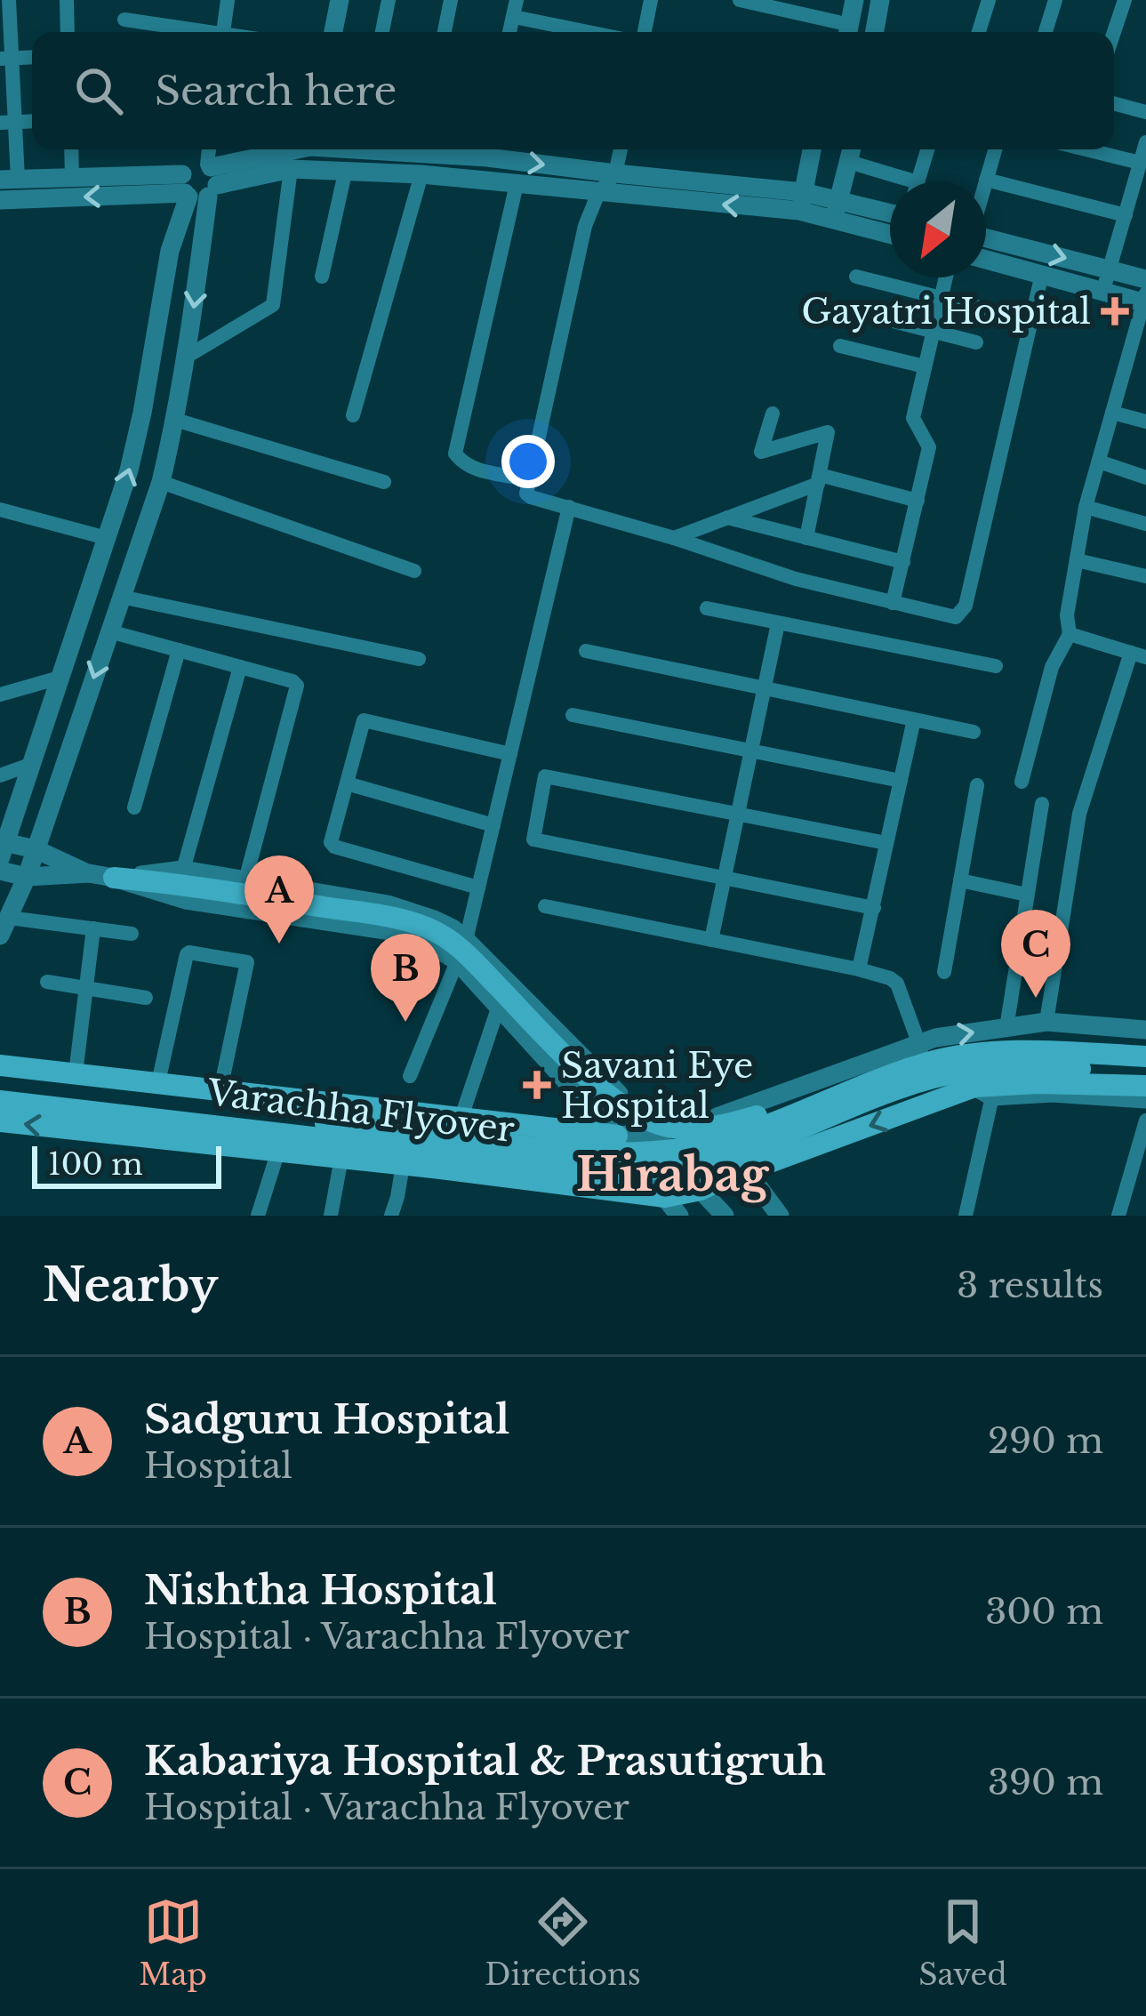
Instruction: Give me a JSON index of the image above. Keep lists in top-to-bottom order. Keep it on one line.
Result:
{"streets":{"main road":["Varachha Flyover"]},"districts":["Hirabag"],"places":{"health":["Gayatri Hospital","Savani Eye Hospital"]},"scale_bar":"100 m","north":"bottom left","page":{"search":"Search here","pins":["A","C","B"],"scale":"100 m","heading":["Nearby","3 results"],"list":[{"mark":"A","name":"Sadguru Hospital","note":"Hospital","value":"290 m"},{"mark":"B","name":"Nishtha Hospital","note":"Hospital · Varachha Flyover","value":"300 m"},{"mark":"C","name":"Kabariya Hospital & Prasutigruh","note":"Hospital · Varachha Flyover","value":"390 m"}],"nav":["Map","Directions","Saved"]}}
